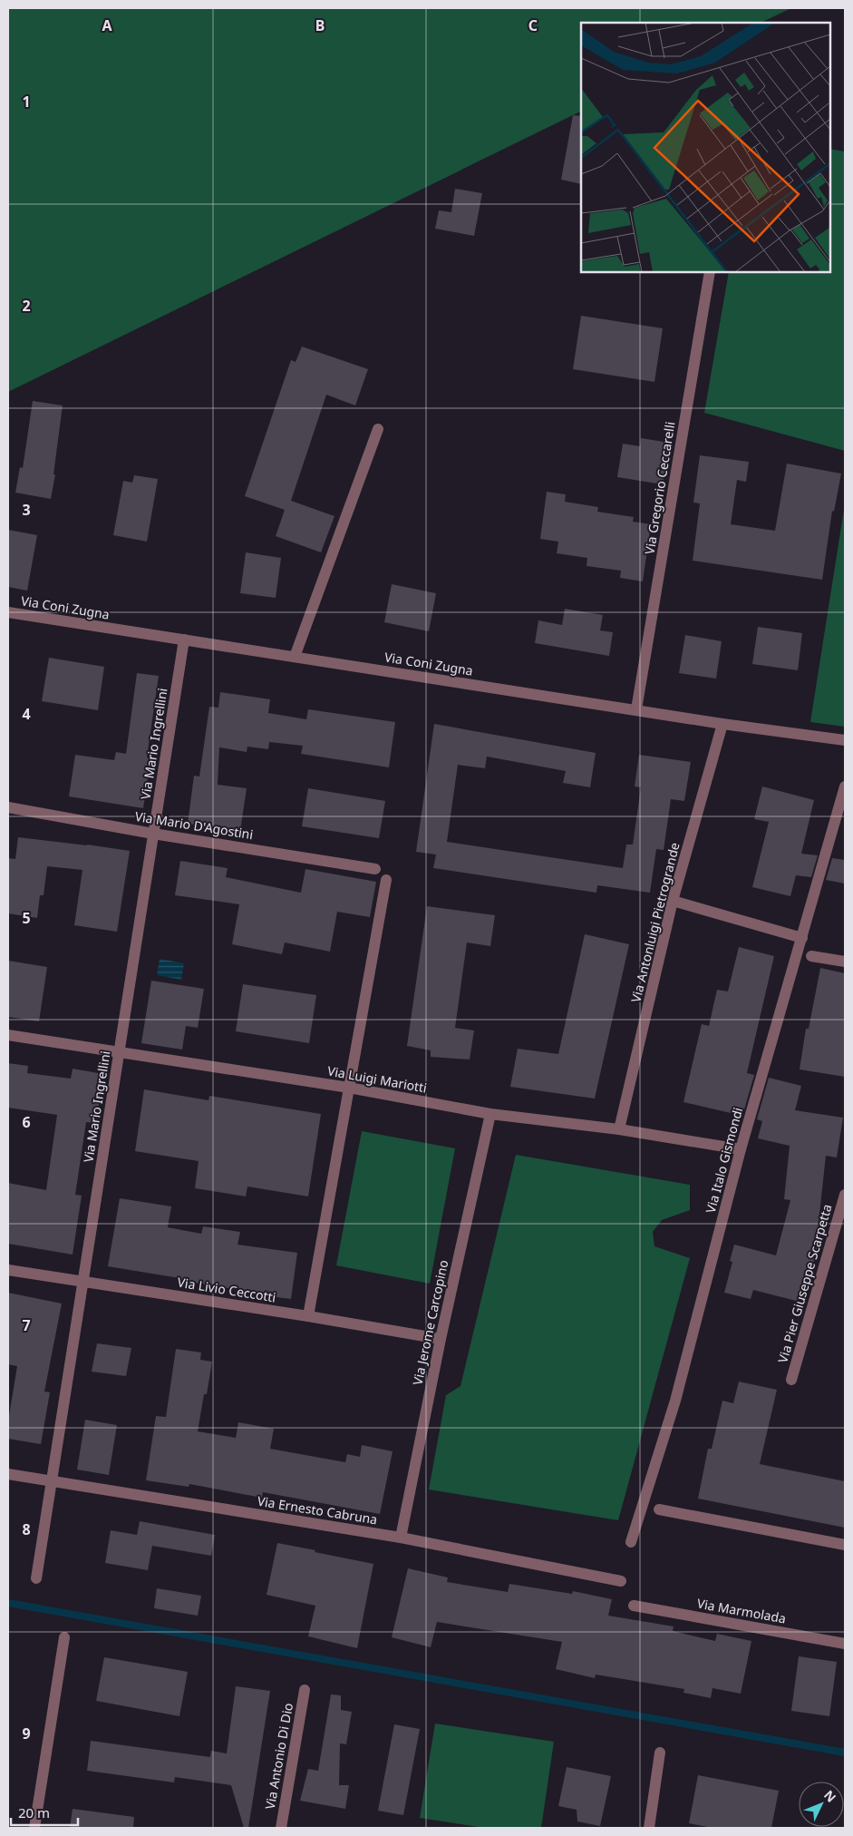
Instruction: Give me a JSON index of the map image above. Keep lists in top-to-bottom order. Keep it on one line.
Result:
{"streets":{"street":["Via Gregorio Ceccarelli","Via Coni Zugna","Via Mario Ingrellini","Via Mario D'Agostini","Via Antonluigi Pietrogrande","Via Luigi Mariotti","Via Italo Gismondi","Via Pier Giuseppe Scarpetta","Via Livio Ceccotti","Via Jerome Carcopino","Via Ernesto Cabruna","Via Marmolada","Via Antonio Di Dio"]},"crossings":[["Via Gregorio Ceccarelli","Via Coni Zugna"],["Via Coni Zugna","Via Mario Ingrellini"],["Via Coni Zugna","Via Antonluigi Pietrogrande"],["Via Mario Ingrellini","Via Mario D'Agostini"],["Via Mario Ingrellini","Via Luigi Mariotti"],["Via Mario Ingrellini","Via Livio Ceccotti"],["Via Mario Ingrellini","Via Ernesto Cabruna"],["Via Antonluigi Pietrogrande","Via Luigi Mariotti"],["Via Luigi Mariotti","Via Italo Gismondi"],["Via Luigi Mariotti","Via Jerome Carcopino"],["Via Livio Ceccotti","Via Jerome Carcopino"],["Via Jerome Carcopino","Via Ernesto Cabruna"]],"scale_bar":"20 m","north":"top right","grid":{"columns":["A","B","C"],"rows":["1","2","3","4","5","6","7","8","9"]}}
